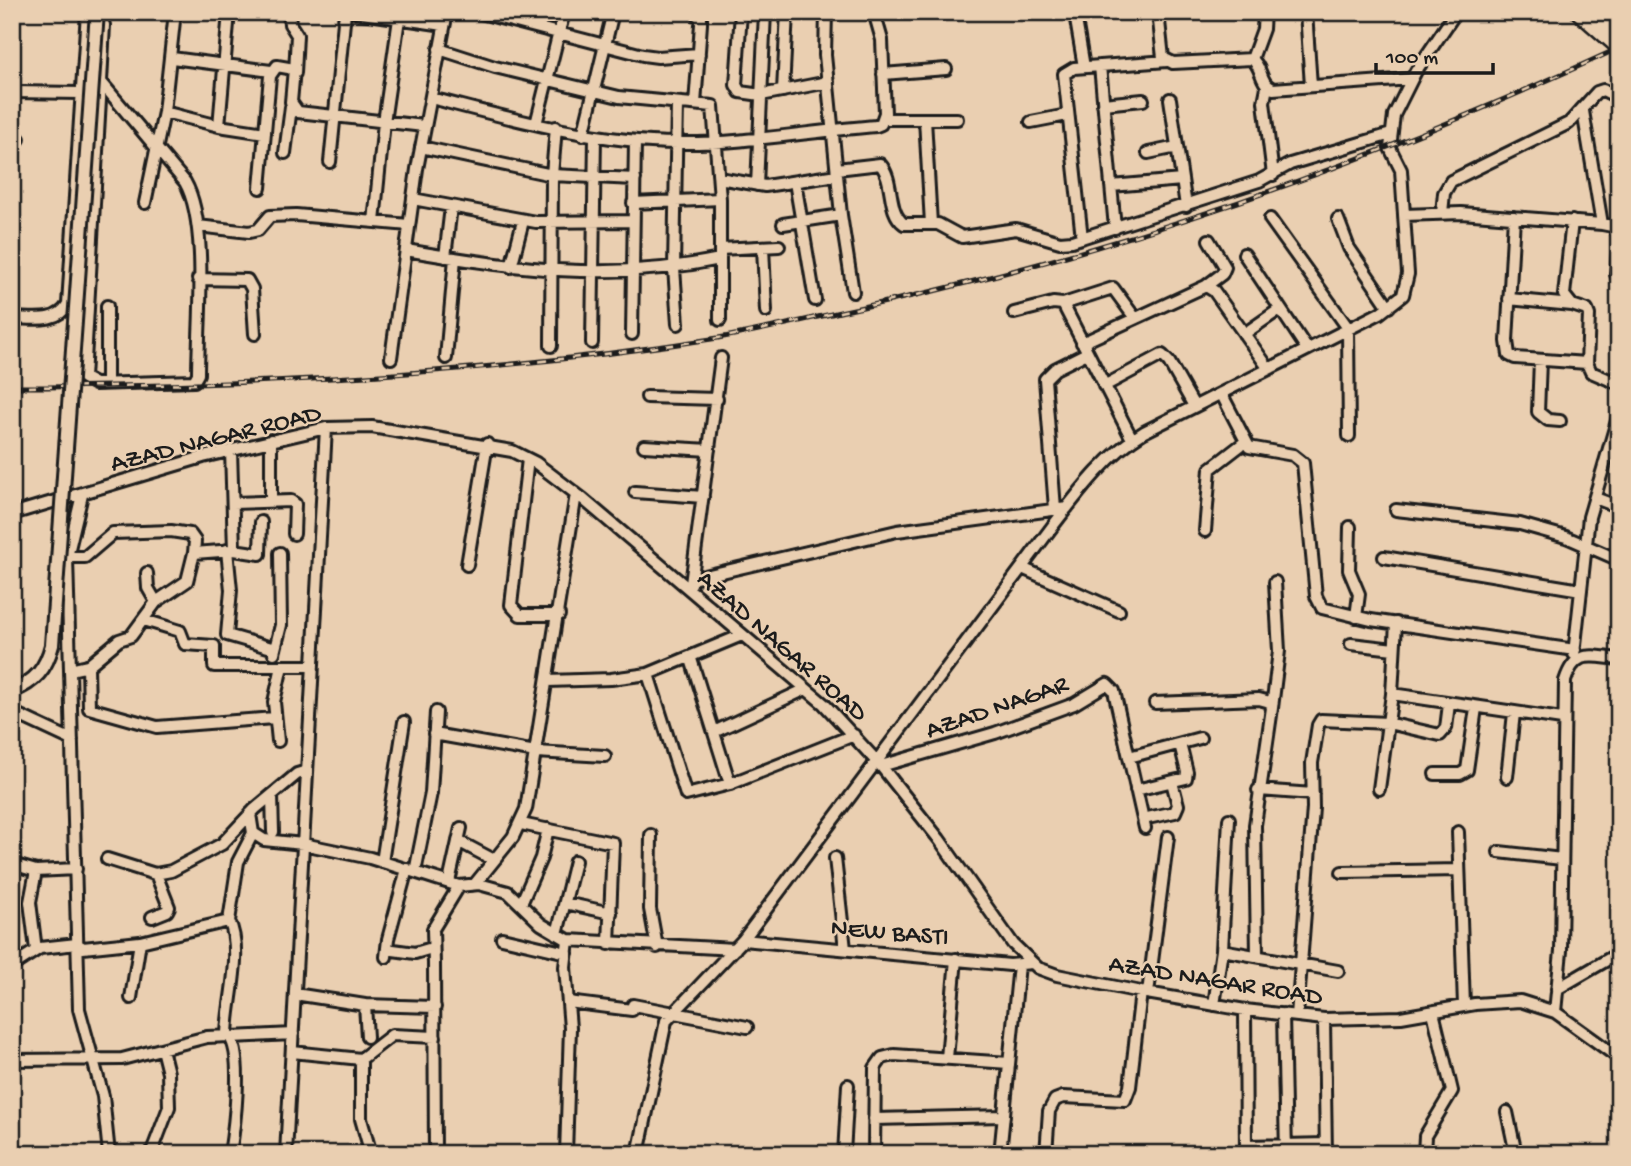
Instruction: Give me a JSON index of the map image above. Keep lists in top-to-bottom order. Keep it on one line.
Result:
{"streets":{"street":["AZAD NAGAR ROAD","AZAD NAGAR","NEW BASTI"]},"crossings":[["AZAD NAGAR ROAD","AZAD NAGAR"],["AZAD NAGAR ROAD","NEW BASTI"]],"scale_bar":"100 m"}
